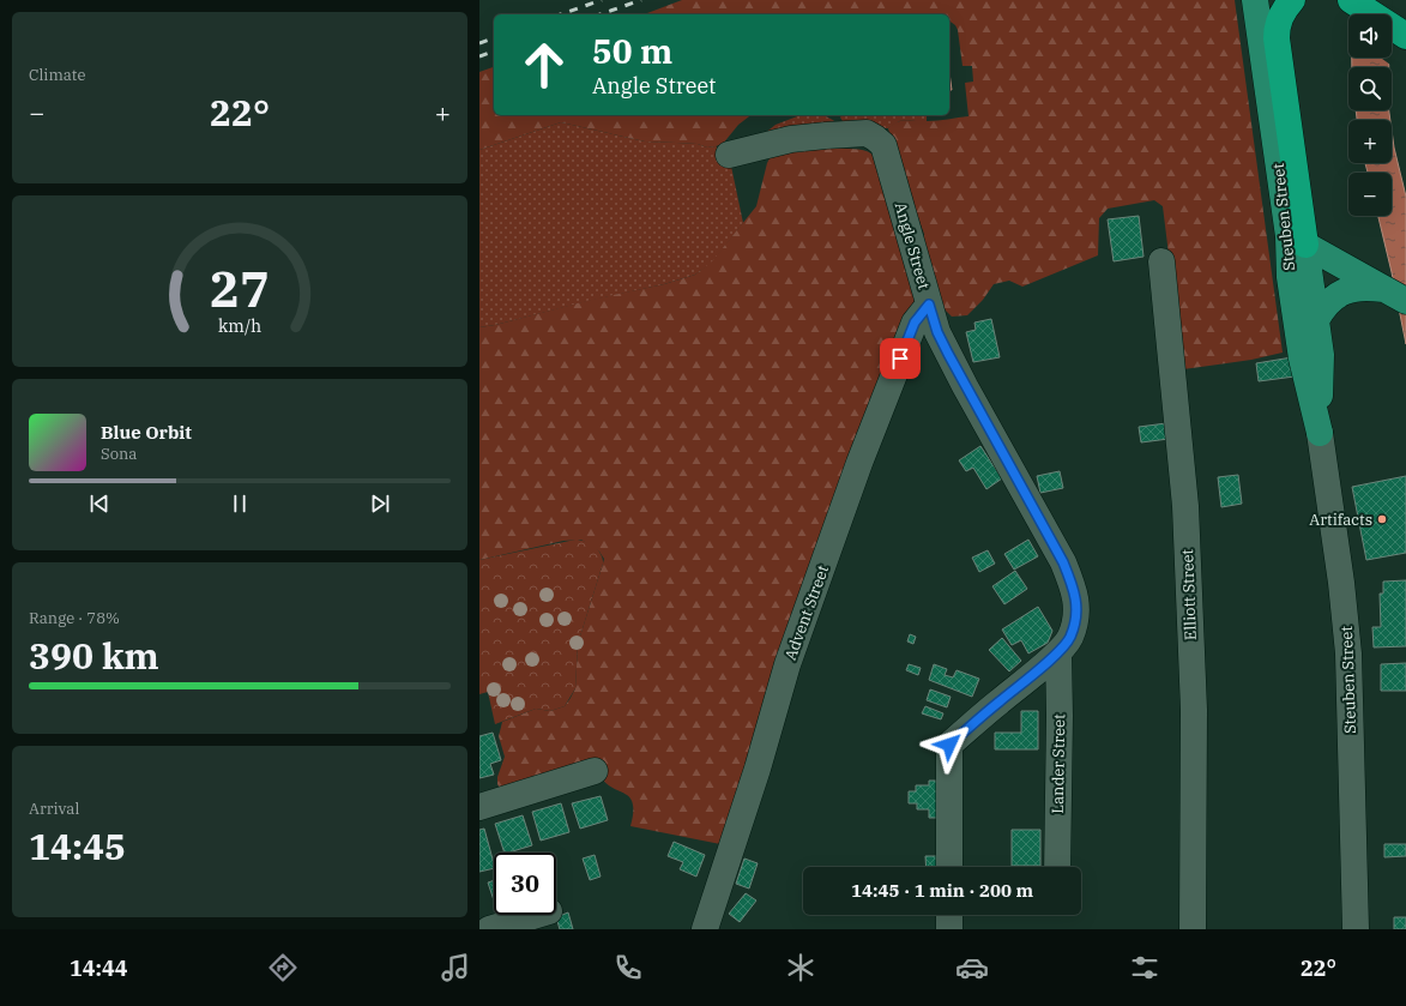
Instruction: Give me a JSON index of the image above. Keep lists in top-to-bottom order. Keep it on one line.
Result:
{"streets":{"main road":["Steuben Street"],"street":["Angle Street","Elliott Street","Advent Street","Lander Street"]},"crossings":[["Angle Street","Advent Street"],["Angle Street","Lander Street"]],"places":["Artifacts"],"page":{"tile":["Climate",["Range · 78%","390 km"],["Arrival","14:45"]],"map_buttons":["+","−"],"turn":["50 m","Angle Street"],"heat":["−","22°","+"],"song":["Blue Orbit","Sona"],"limit":"30","trip":"14:45 · 1 min · 200 m","tabs":["14:44","22°"],"gauge":["27","km/h"]}}
